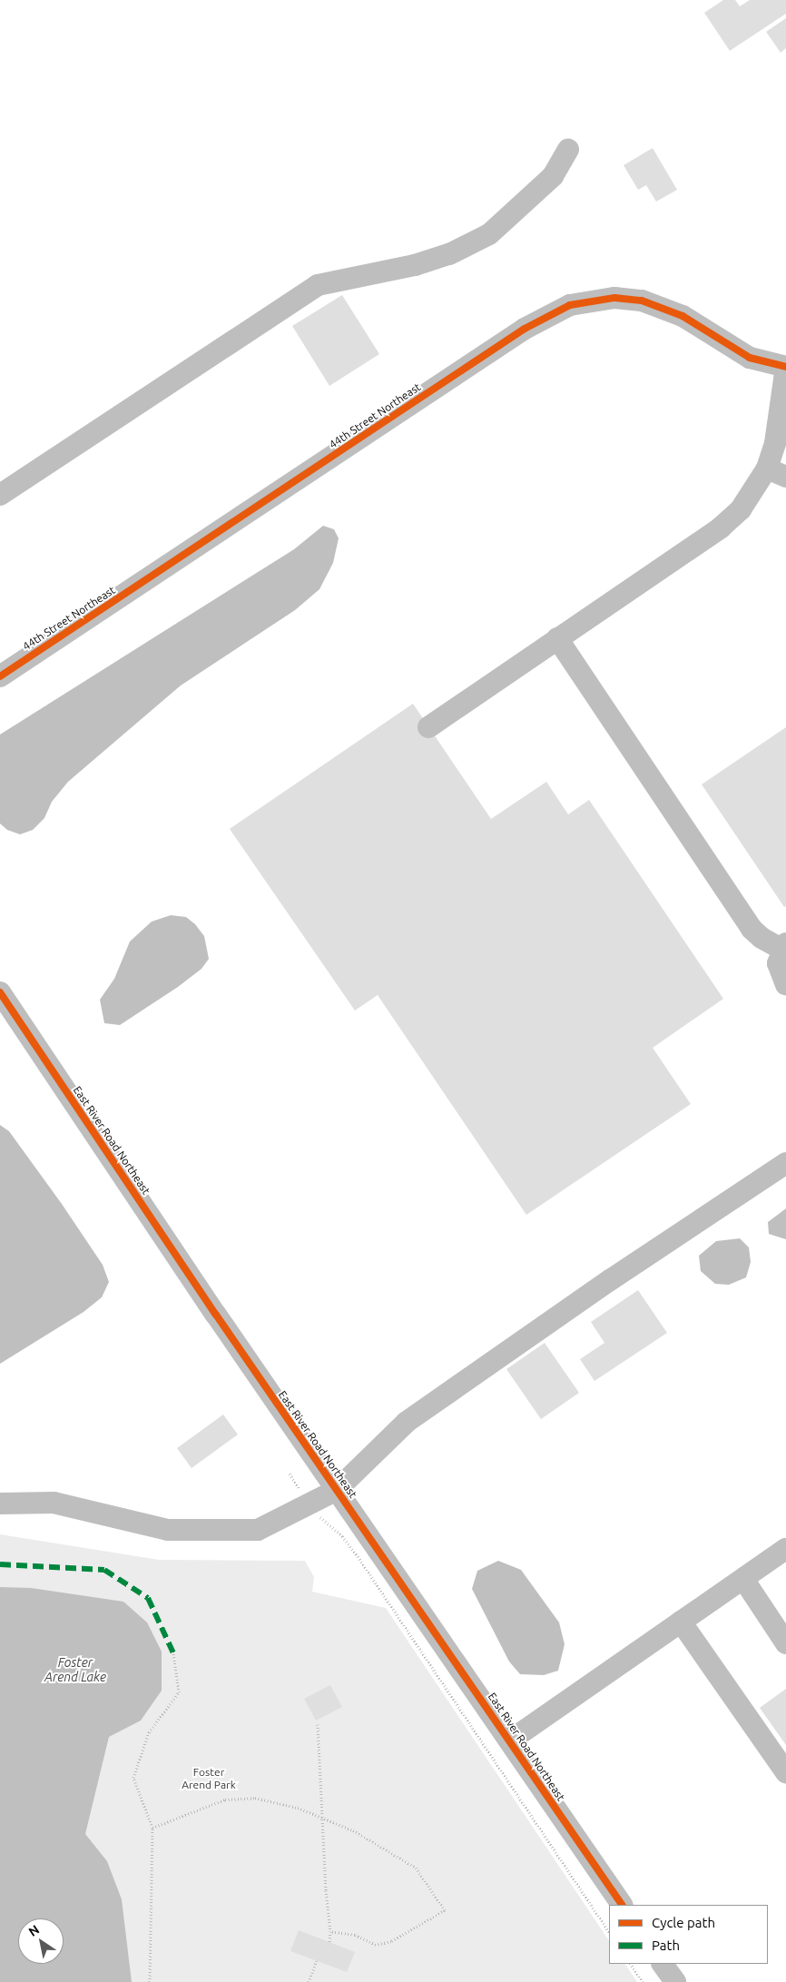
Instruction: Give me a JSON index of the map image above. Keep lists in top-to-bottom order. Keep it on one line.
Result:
{"streets":{"street":["44th Street Northeast","East River Road Northeast"]},"water":["Foster Arend Lake"],"parks":["Foster Arend Park"],"legend":["Cycle path","Path"],"north":"top left"}
